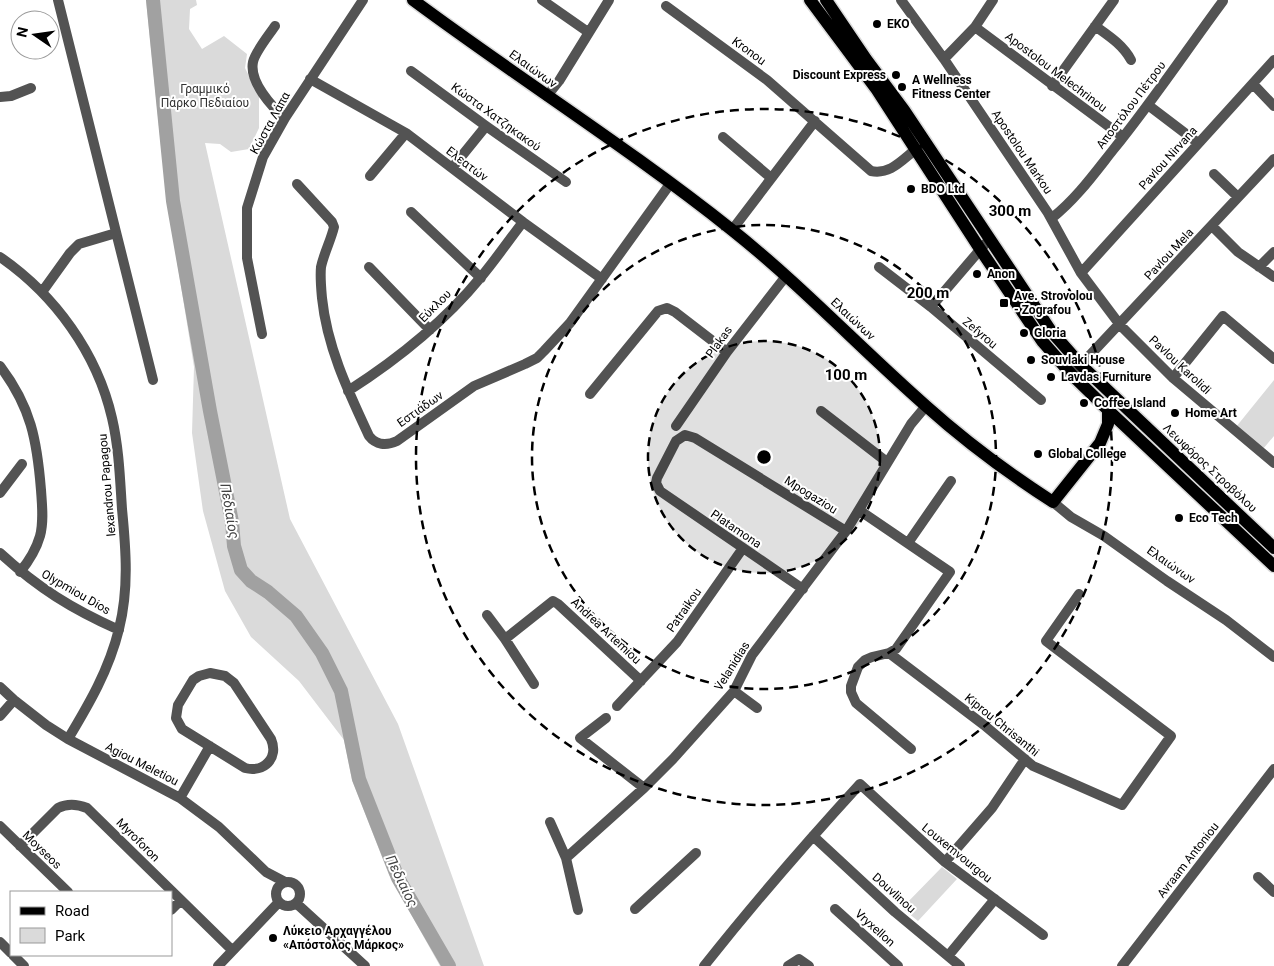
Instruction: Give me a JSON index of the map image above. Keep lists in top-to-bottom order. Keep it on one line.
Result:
{"streets":{"main road":["Ελαιώνων","Λεωφόρος Στροβόλου"],"street":["Kronou","Apostolou Melechrinou","Αποστόλου Πέτρου","Κώστα Χατζηκακού","Κώστα Λάπα","Apostolou Markou","Pavlou Nirvana","Ελεατών","Pavlou Mela","Εύκλου","Zefyrou","Plakas","Pavlou Karolidi","Εστιάδων","lexandrou Papagou","Mpogaziou","Platamona","Olypmiou Dios","Patraikou","Andrea Artemiou","Velanidias","Kiprou Chrisanthi","Agiou Meletiou","Myroforon","Moyseos","Louxemvourgou","Avraam Antoniou","Douvlinou","Vryxellon"]},"crossings":[["Kronou","Λεωφόρος Στροβόλου"],["Ελαιώνων","Plakas"],["Ελαιώνων","Εστιάδων"],["Ελαιώνων","Velanidias"],["Apostolou Melechrinou","Αποστόλου Πέτρου"],["Αποστόλου Πέτρου","Apostolou Markou"],["Κώστα Λάπα","Ελεατών"],["Apostolou Markou","Pavlou Nirvana"],["Apostolou Markou","Pavlou Karolidi"],["Pavlou Nirvana","Pavlou Karolidi"],["Ελεατών","Εύκλου"],["Ελεατών","Εστιάδων"],["Pavlou Mela","Pavlou Karolidi"],["Pavlou Mela","Λεωφόρος Στροβόλου"],["Εύκλου","Εστιάδων"],["lexandrou Papagou","Olypmiou Dios"],["lexandrou Papagou","Agiou Meletiou"],["Mpogaziou","Platamona"],["Mpogaziou","Velanidias"],["Platamona","Patraikou"],["Platamona","Velanidias"],["Patraikou","Andrea Artemiou"],["Myroforon","Moyseos"],["Louxemvourgou","Douvlinou"]],"water":["Πεδιαίος"],"parks":["Γραμμικό Πάρκο Πεδιαίου"],"places":{"other":["EKO","Discount Express","A Wellness Fitness Center","BDO Ltd","Anon","Gloria","Souvlaki House","Lavdas Furniture","Coffee Island","Home Art","Global College","Eco Tech","Λύκειο Αρχαγγέλου «Απόστολος Μάρκος»"],"transit":["Ave. Strovolou - Zografou"]},"legend":["Road","Park"],"north":"left","rings":["300 m","200 m","100 m"]}
